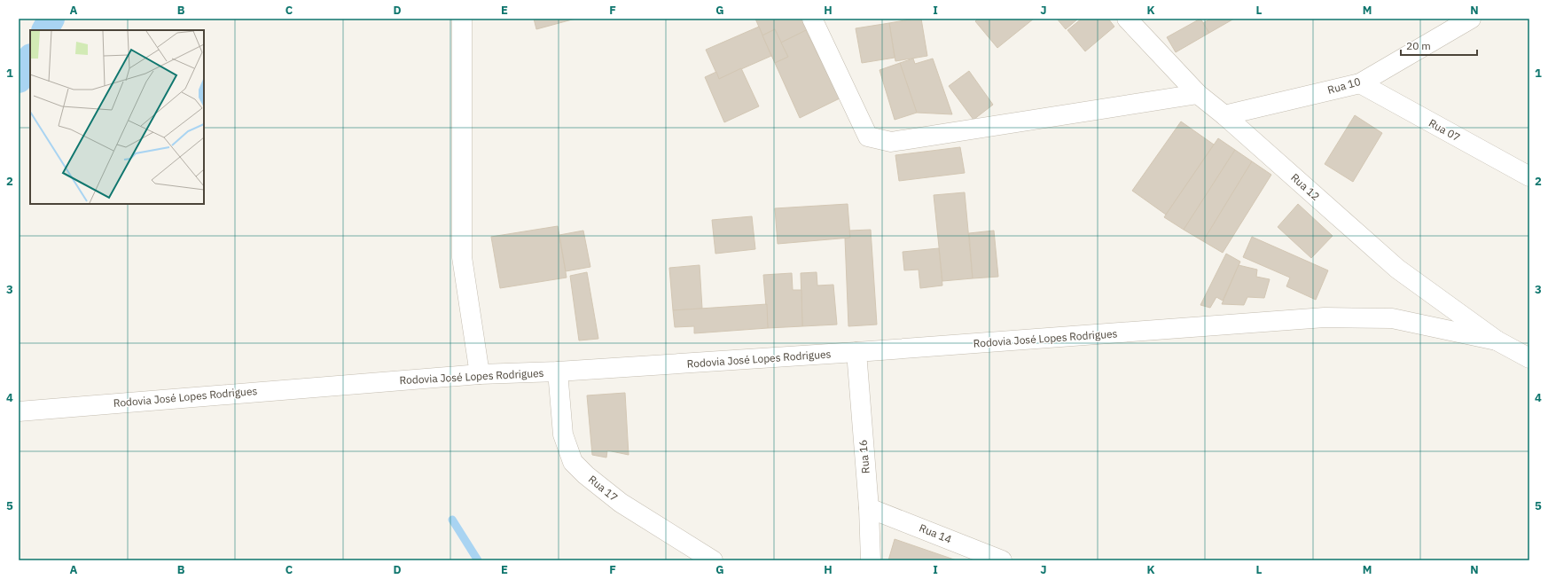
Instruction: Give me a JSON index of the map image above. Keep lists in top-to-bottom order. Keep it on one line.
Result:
{"streets":{"street":["Rua 10","Rua 07","Rua 12","Rodovia José Lopes Rodrigues","Rua 16","Rua 17","Rua 14"]},"crossings":[["Rua 10","Rua 07"],["Rua 10","Rua 12"],["Rua 12","Rodovia José Lopes Rodrigues"],["Rodovia José Lopes Rodrigues","Rua 16"],["Rodovia José Lopes Rodrigues","Rua 17"],["Rua 16","Rua 14"]],"scale_bar":"20 m","grid":{"columns":["A","B","C","D","E","F","G","H","I","J","K","L","M","N"],"rows":["1","2","3","4","5"]}}
